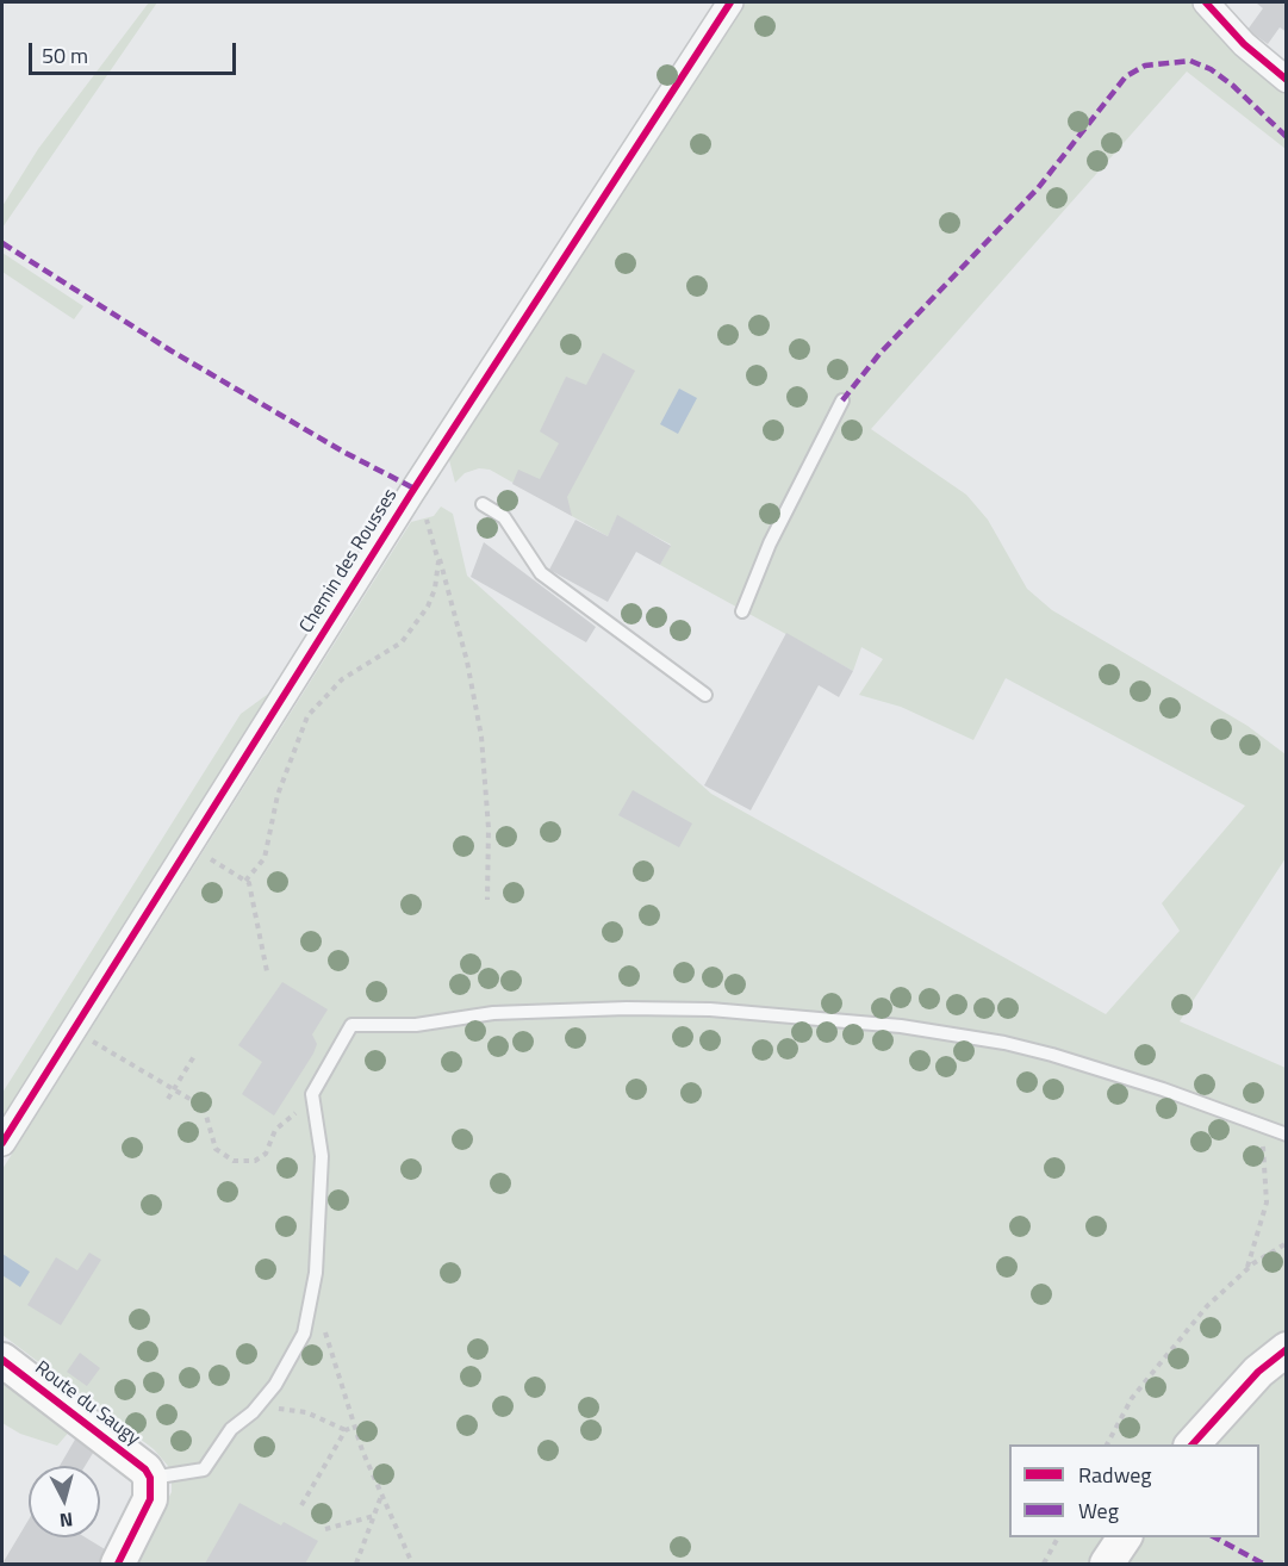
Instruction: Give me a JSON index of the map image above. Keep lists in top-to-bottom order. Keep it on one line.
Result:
{"streets":{"street":["Chemin des Rousses","Route du Saugy"]},"legend":["Radweg","Weg"],"scale_bar":"50 m","north":"bottom"}
